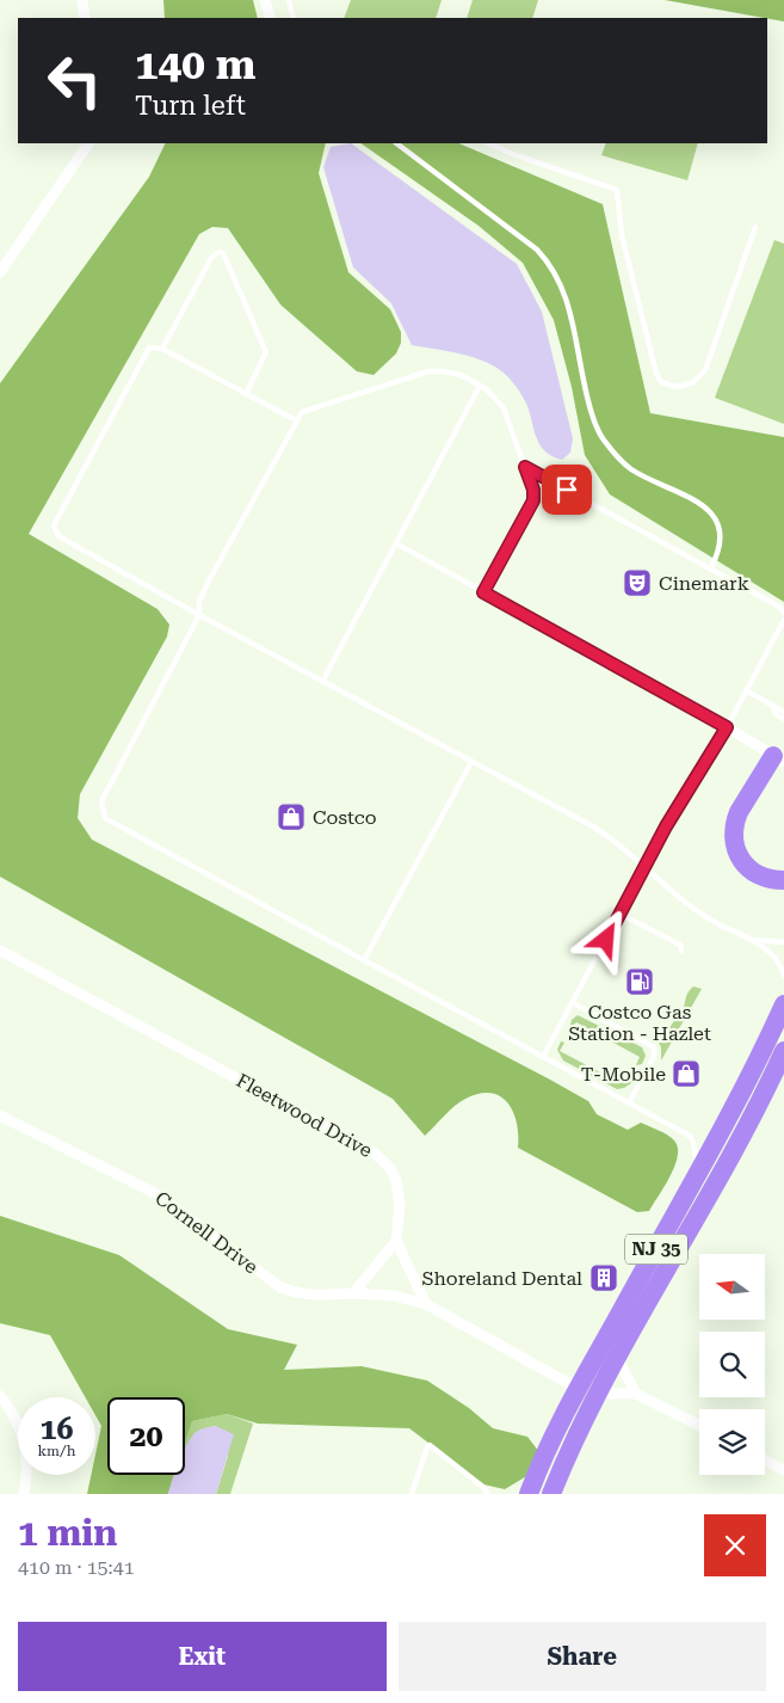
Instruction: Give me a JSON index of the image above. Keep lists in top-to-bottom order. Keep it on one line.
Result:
{"streets":{"highway":["NJ 35"],"street":["Fleetwood Drive","Cornell Drive"]},"places":{"theatre":["Cinemark"],"shop":["Costco","T-Mobile"],"fuel station":["Costco Gas Station - Hazlet"],"building":["Shoreland Dental"]},"north":"left","page":{"turn":["140 m","Turn left"],"speed":"16 km/h","limit":"20","heading":["1 min","410 m · 15:41"],"buttons":["Exit","Share"]}}
